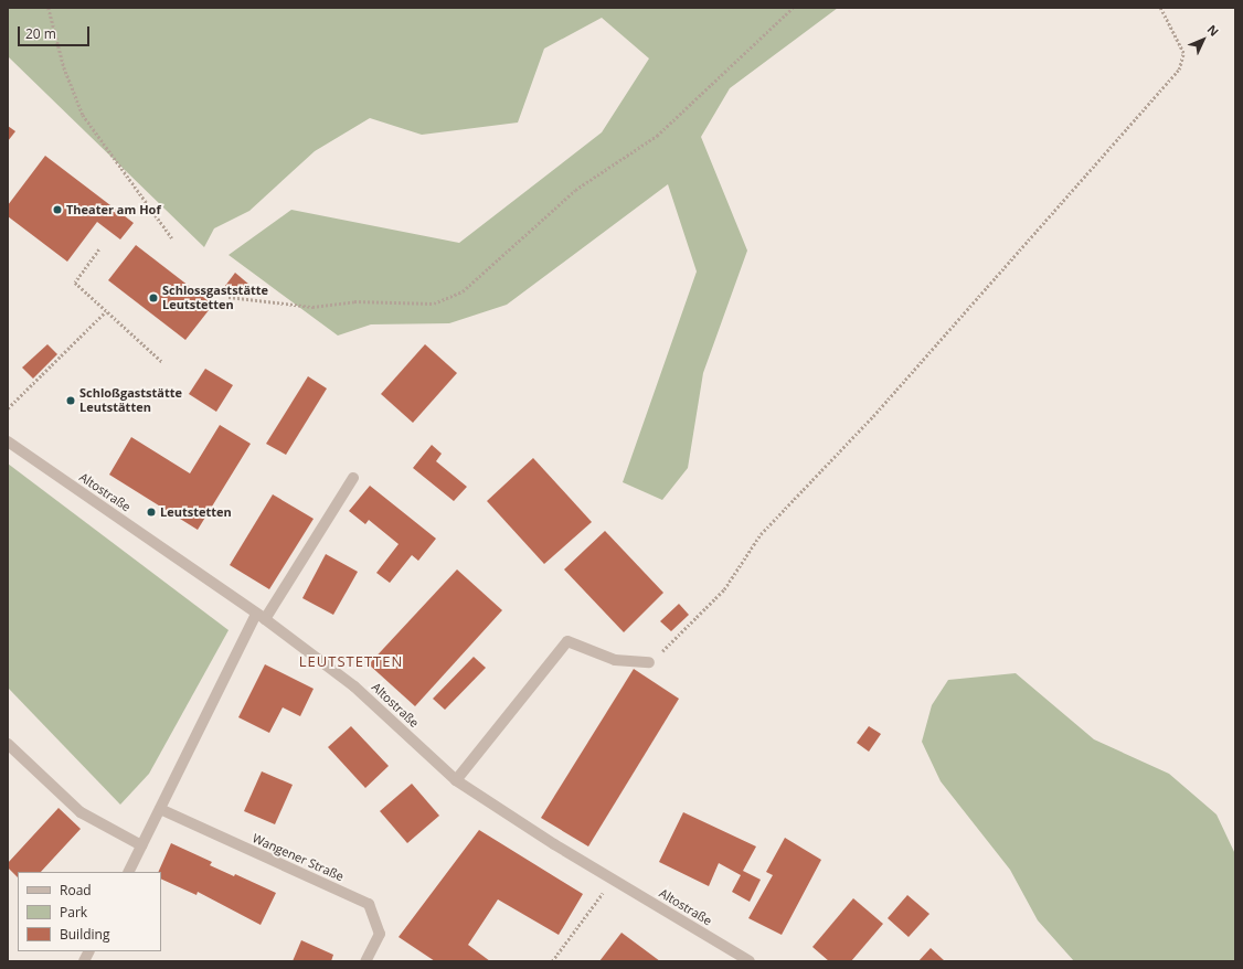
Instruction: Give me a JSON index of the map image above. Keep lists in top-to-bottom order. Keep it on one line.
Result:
{"streets":{"street":["Altostraße","Wangener Straße"]},"districts":["LEUTSTETTEN"],"places":["Theater am Hof","Schlossgaststätte Leutstetten","Schloßgaststätte Leutstätten","Leutstetten"],"legend":["Road","Park","Building"],"scale_bar":"20 m","north":"top right"}
